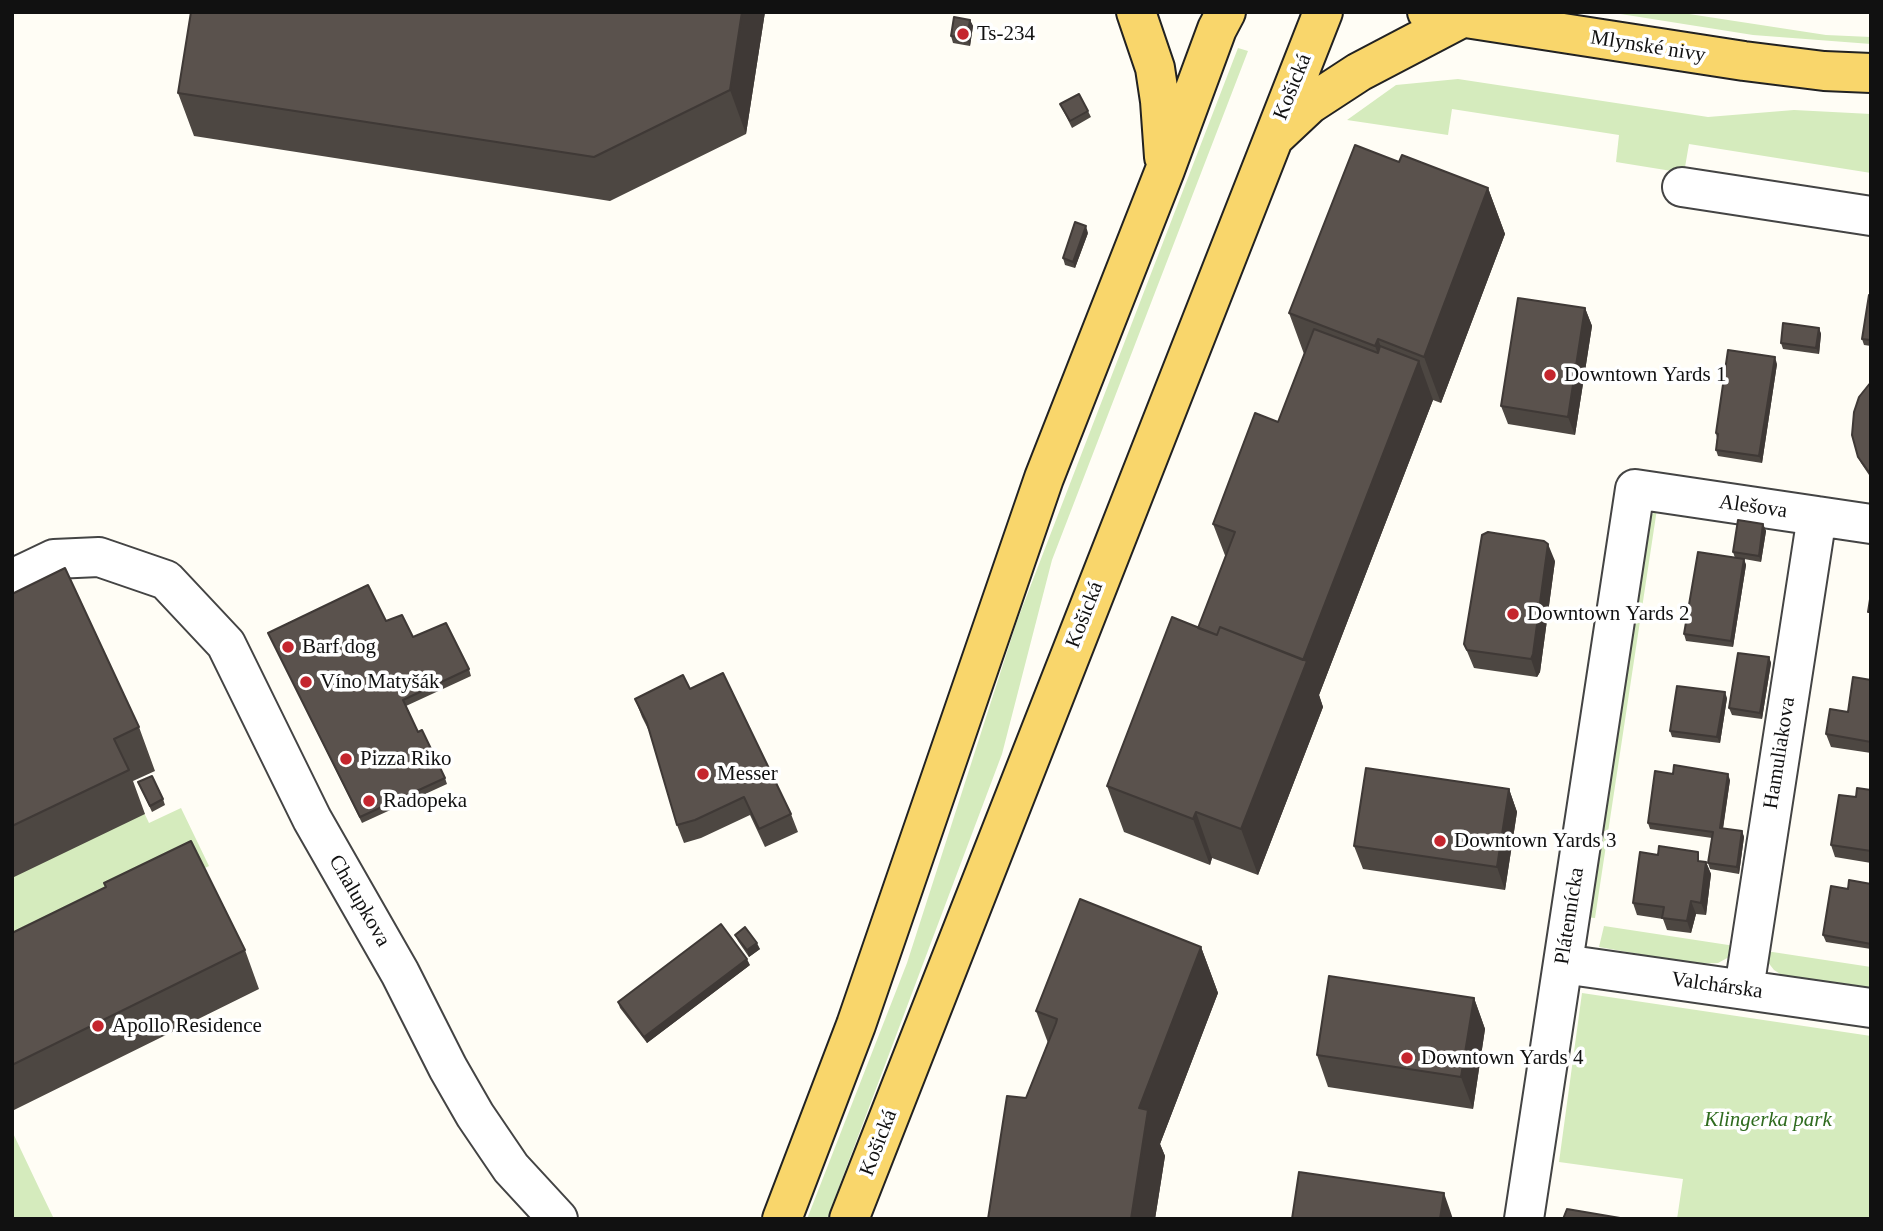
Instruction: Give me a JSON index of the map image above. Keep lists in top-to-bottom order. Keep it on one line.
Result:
{"streets":{"main road":["Mlynské nivy","Košická"],"street":["Alešova","Hamuliakova","Chalupkova","Plátennícka","Valchárska"]},"crossings":[["Alešova","Hamuliakova"],["Alešova","Plátennícka"],["Hamuliakova","Valchárska"],["Plátennícka","Valchárska"]],"parks":["Klingerka park"],"places":["Ts-234","Downtown Yards 1","Downtown Yards 2","Barf dog","Víno Matyšák","Pizza Riko","Messer","Radopeka","Downtown Yards 3","Apollo Residence","Downtown Yards 4"]}
